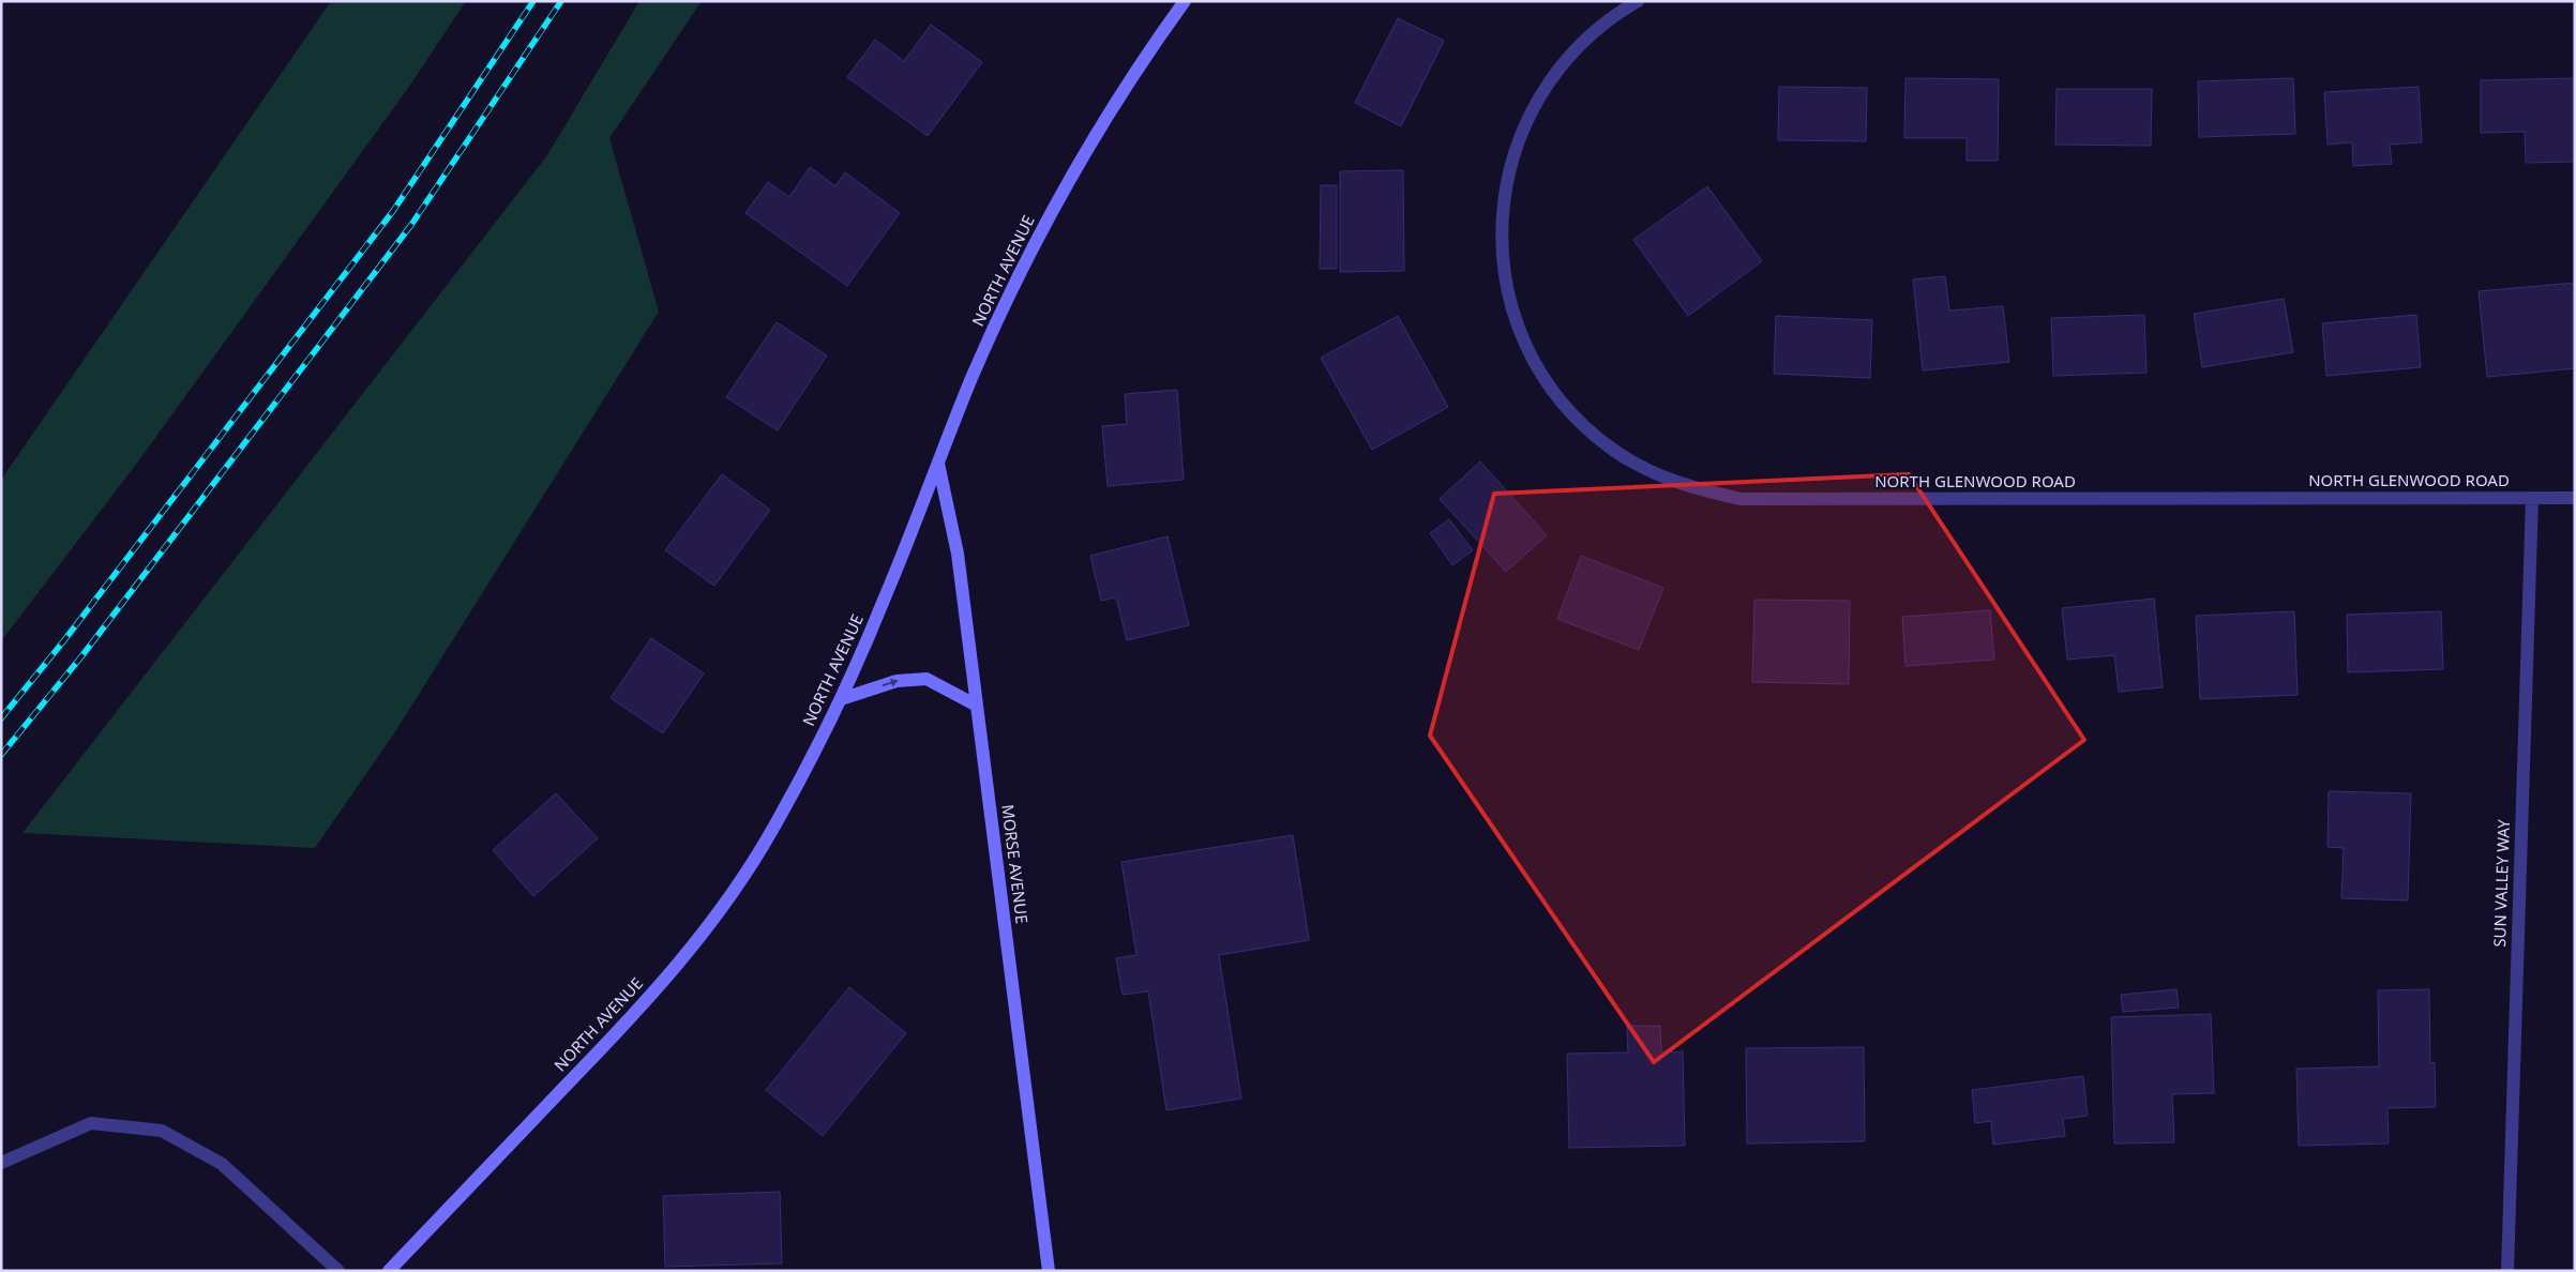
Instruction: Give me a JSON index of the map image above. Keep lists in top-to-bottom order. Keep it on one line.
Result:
{"streets":{"main road":["NORTH AVENUE","MORSE AVENUE"],"street":["NORTH GLENWOOD ROAD","SUN VALLEY WAY"]},"crossings":[["NORTH AVENUE","MORSE AVENUE"],["NORTH GLENWOOD ROAD","SUN VALLEY WAY"]]}
